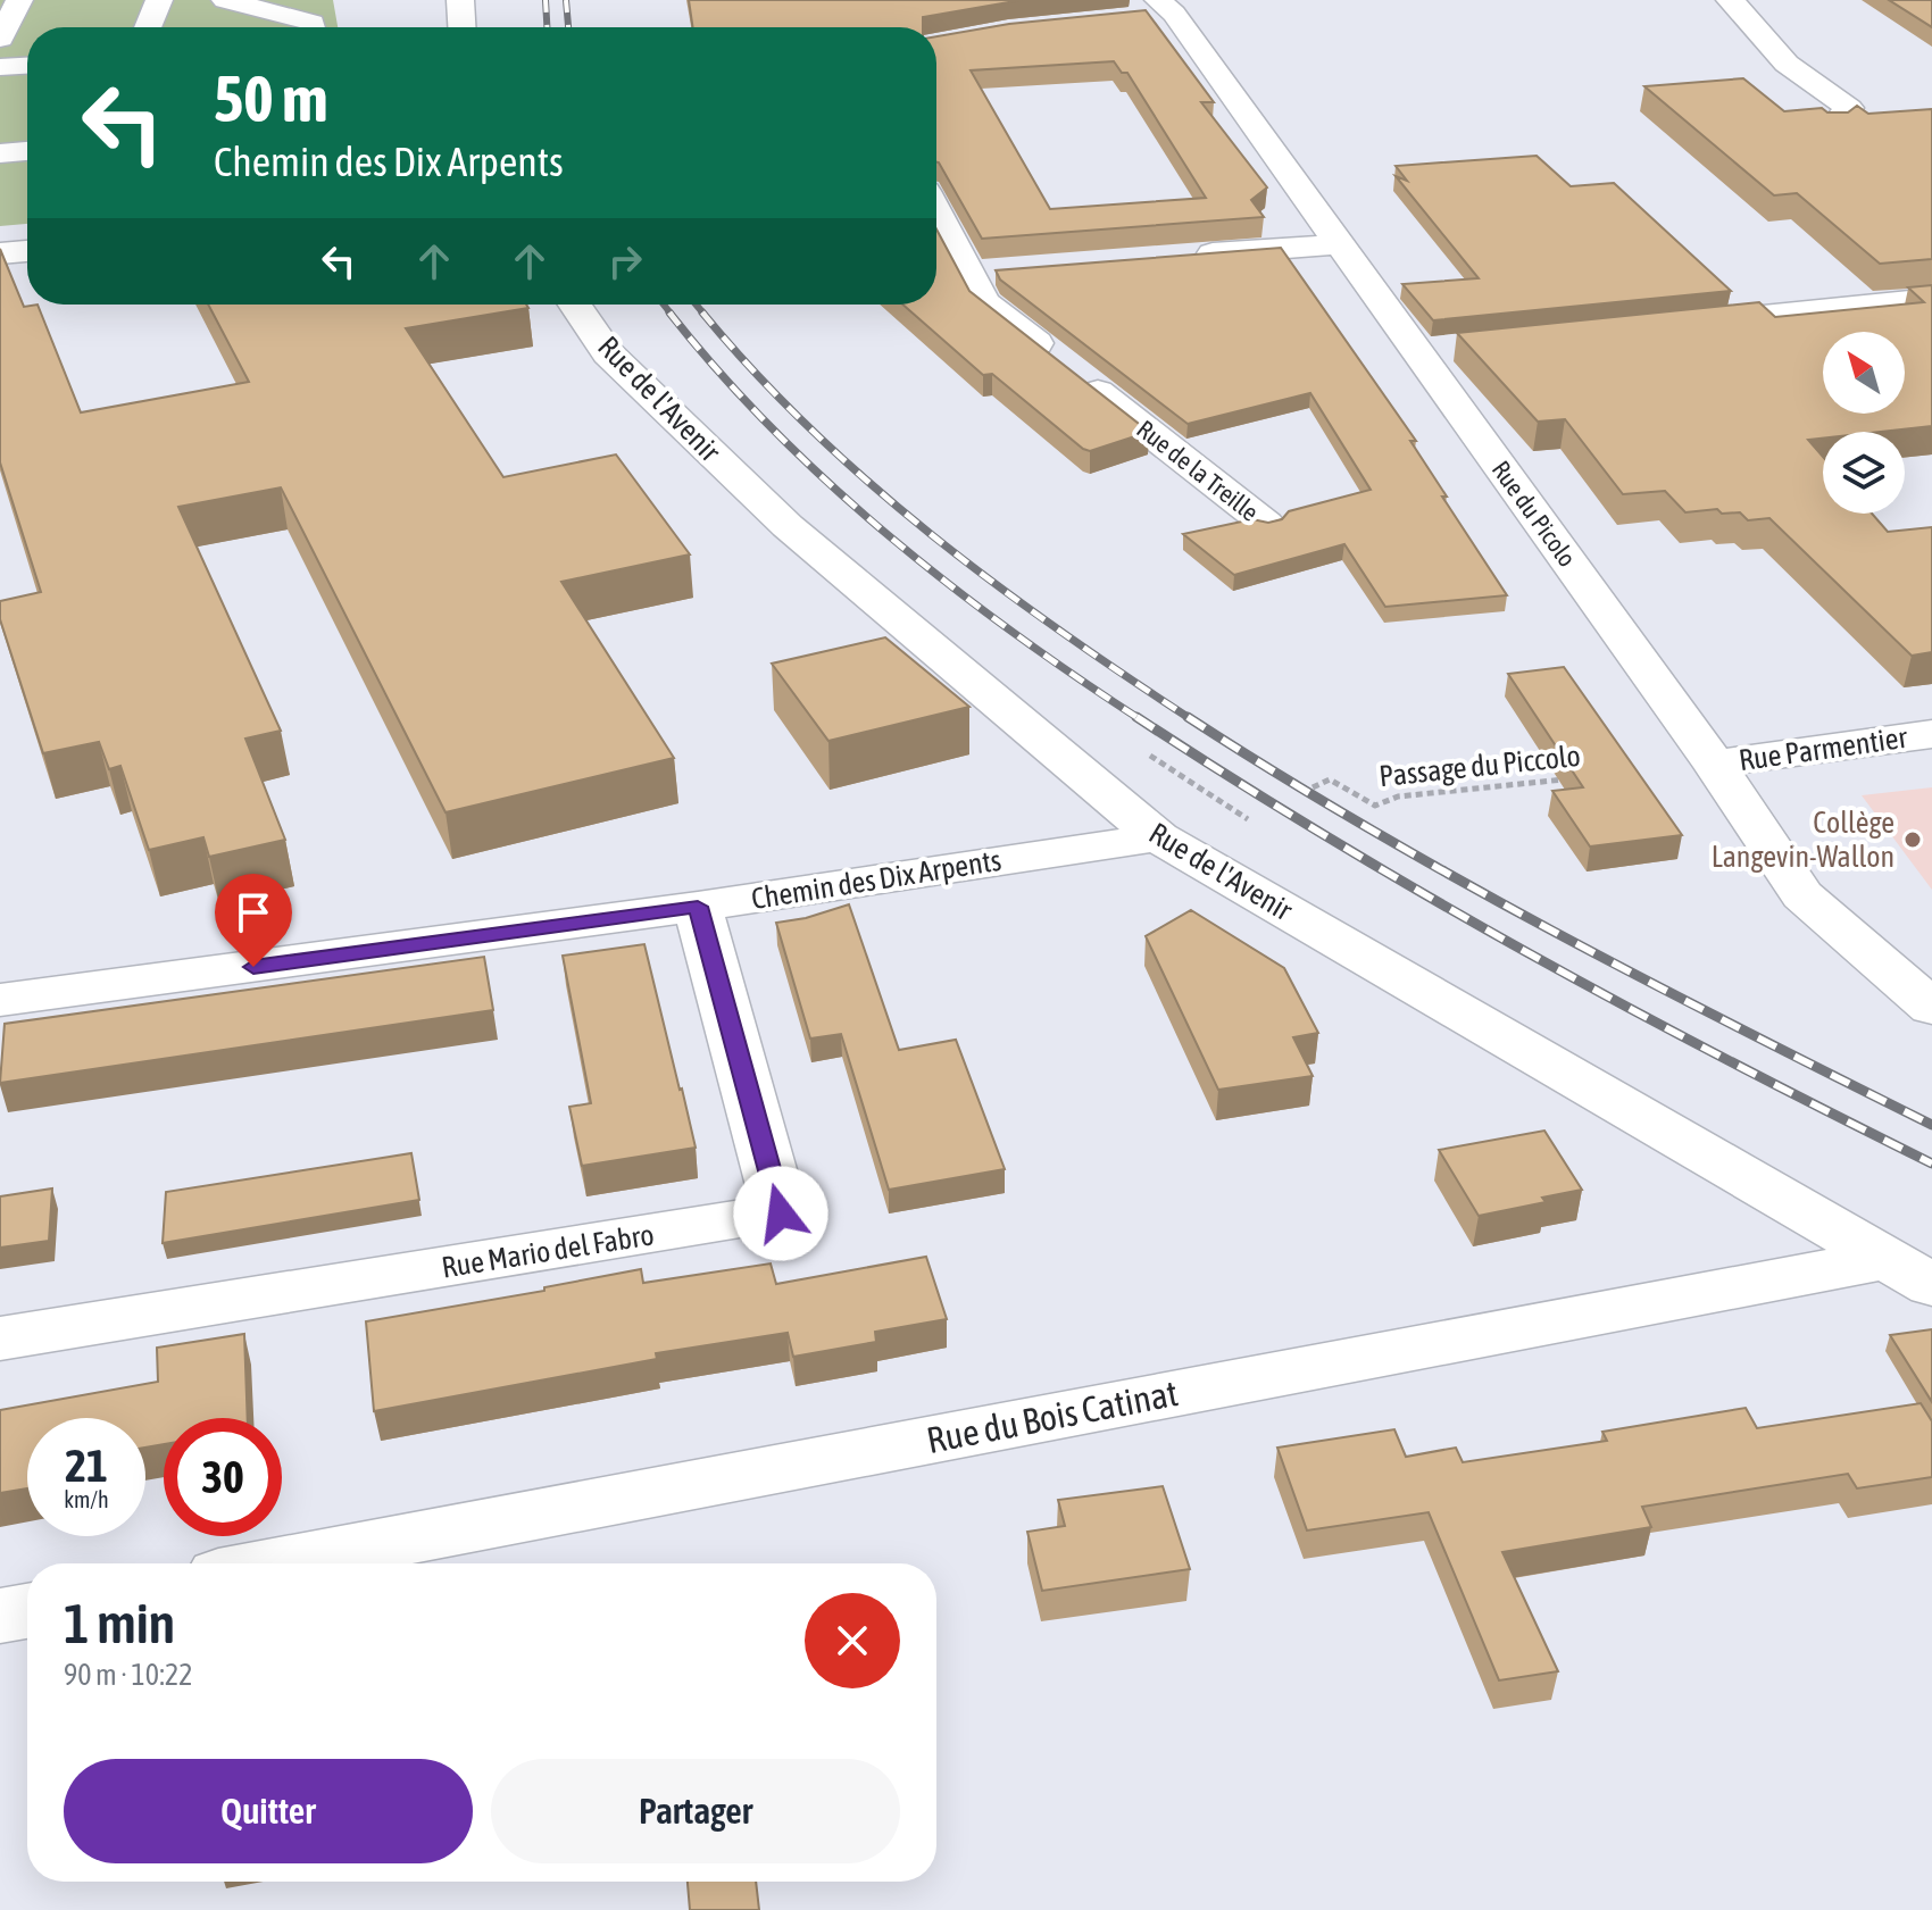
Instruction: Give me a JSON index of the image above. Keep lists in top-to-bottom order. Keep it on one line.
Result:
{"streets":{"street":["Rue de l'Avenir","Rue de la Treille","Rue du Picolo","Rue Parmentier","Chemin des Dix Arpents","Rue Mario del Fabro","Rue du Bois Catinat"],"path":["Passage du Piccolo"]},"crossings":[["Rue de l'Avenir","Chemin des Dix Arpents"],["Rue de l'Avenir","Rue du Bois Catinat"],["Rue du Picolo","Rue Parmentier"],["Chemin des Dix Arpents","Rue Mario del Fabro"]],"places":["Collège Langevin-Wallon"],"north":"top left","page":{"turn":["50 m","Chemin des Dix Arpents"],"speed":"21 km/h","limit":"30","heading":["1 min","90 m · 10:22"],"buttons":["Quitter","Partager"]}}
